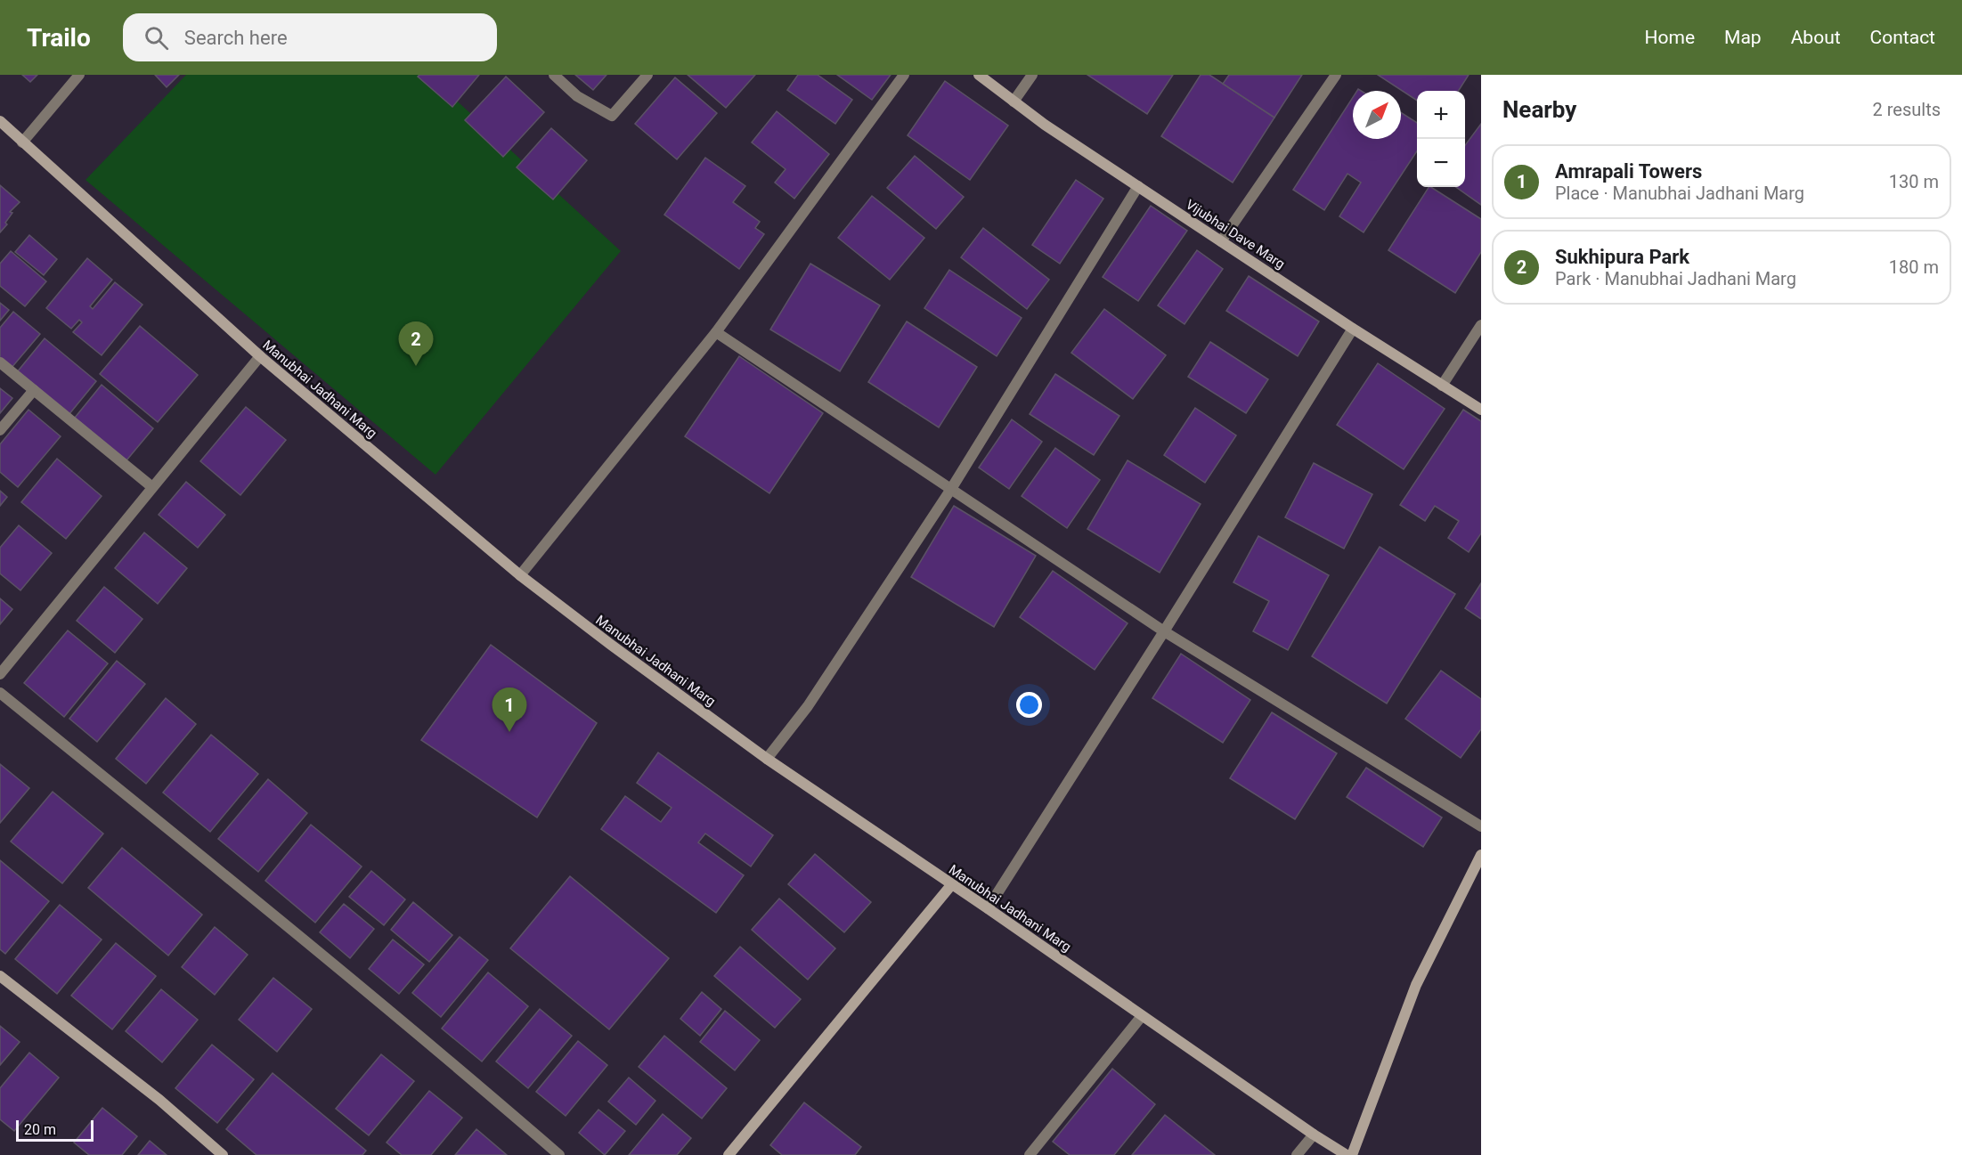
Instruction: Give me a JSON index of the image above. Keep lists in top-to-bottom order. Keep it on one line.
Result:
{"streets":{"street":["Vijubhai Dave Marg","Manubhai Jadhani Marg"]},"scale_bar":"20 m","north":"top right","page":{"header":"Trailo","search":"Search here","nav":["Home","Map","About","Contact"],"heading":["Nearby","2 results"],"map_buttons":["+","−"],"list":[{"mark":"1","name":"Amrapali Towers","note":"Place · Manubhai Jadhani Marg","value":"130 m"},{"mark":"2","name":"Sukhipura Park","note":"Park · Manubhai Jadhani Marg","value":"180 m"}],"pins":["2","1"],"scale":"20 m"}}
